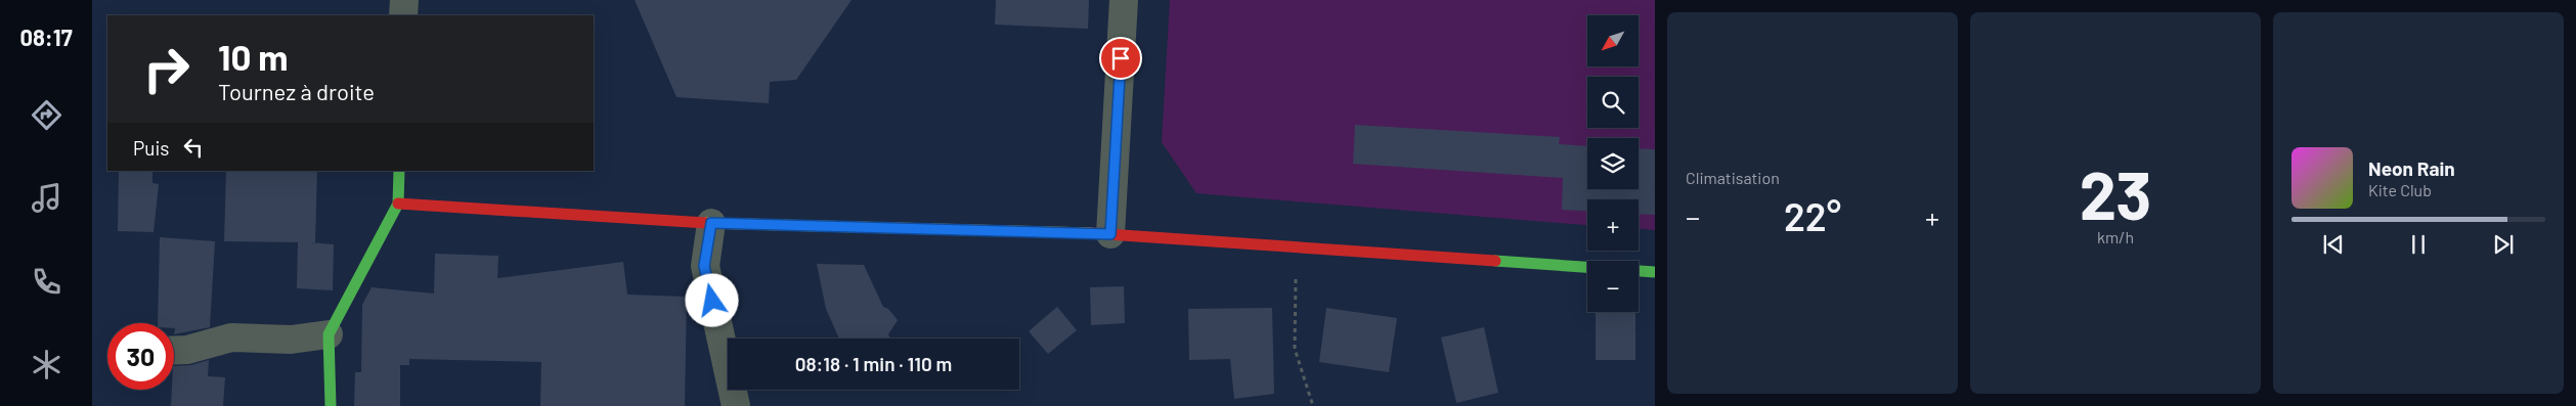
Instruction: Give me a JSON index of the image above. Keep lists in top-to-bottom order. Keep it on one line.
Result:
{"north":"bottom left","page":{"tabs":"08:17","tile":["Climatisation",["23","km/h"]],"map_buttons":["+","−"],"turn":["10 m","Tournez à droite"],"then":"Puis","song":["Neon Rain","Kite Club"],"heat":["−","22°","+"],"limit":"30","trip":"08:18 · 1 min · 110 m"}}
